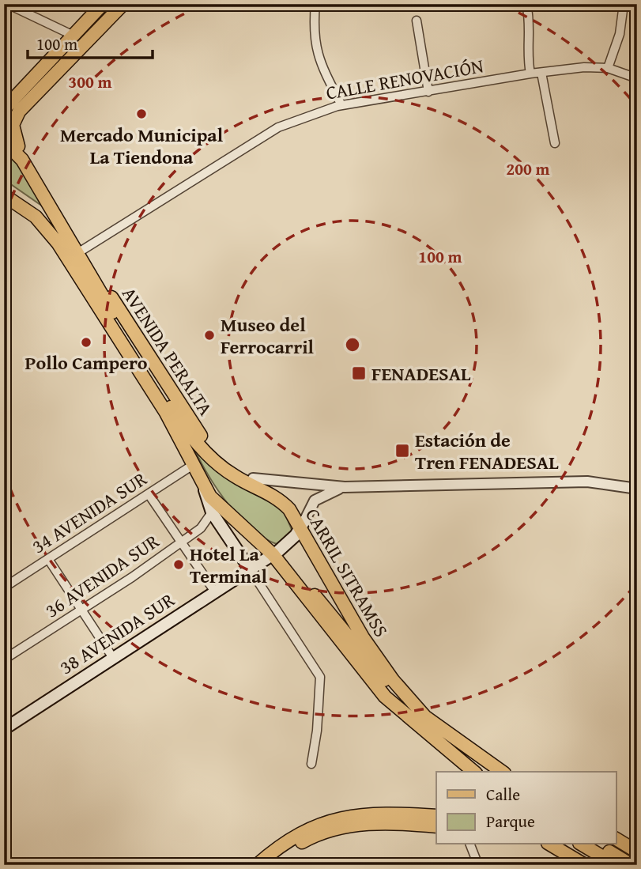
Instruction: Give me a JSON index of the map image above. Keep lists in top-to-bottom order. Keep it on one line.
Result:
{"streets":{"main road":["AVENIDA PERALTA","CARRIL SITRAMSS","38 AVENIDA SUR"],"street":["CALLE RENOVACIÓN","34 AVENIDA SUR","36 AVENIDA SUR"]},"crossings":[["CALLE RENOVACIÓN","AVENIDA PERALTA"],["CALLE RENOVACIÓN","CARRIL SITRAMSS"],["AVENIDA PERALTA","34 AVENIDA SUR"],["AVENIDA PERALTA","CARRIL SITRAMSS"],["AVENIDA PERALTA","36 AVENIDA SUR"],["AVENIDA PERALTA","38 AVENIDA SUR"]],"places":{"other":["Mercado Municipal La Tiendona","Museo del Ferrocarril","Pollo Campero","Hotel La Terminal"],"transit":["FENADESAL","Estación de Tren FENADESAL"]},"legend":["Calle","Parque"],"scale_bar":"100 m","rings":["300 m","200 m","100 m"]}
